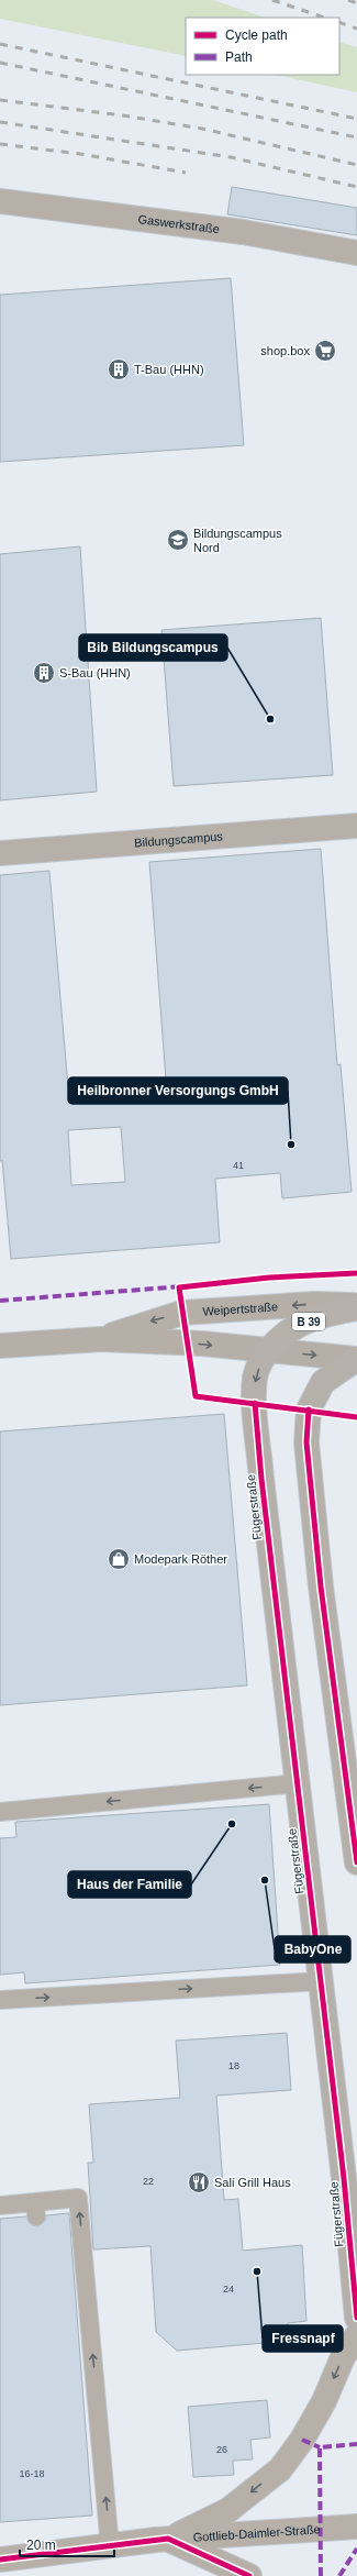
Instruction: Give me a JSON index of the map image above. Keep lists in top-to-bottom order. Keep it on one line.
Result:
{"streets":{"main road":["Weipertstraße","B 39","Fügerstraße"],"street":["Gaswerkstraße","Bildungscampus","Gottlieb-Daimler-Straße"]},"crossings":[["Weipertstraße","Fügerstraße"]],"places":{"supermarket":["shop.box"],"building":["T-Bau (HHN)","S-Bau (HHN)"],"school or university":["Bildungscampus Nord"],"other":["Bib Bildungscampus","Heilbronner Versorgungs GmbH","Haus der Familie","BabyOne","Fressnapf"],"shop":["Modepark Röther"],"restaurant":["Sali Grill Haus"]},"house_numbers":["41","18","22","24","26","16-18"],"legend":["Cycle path","Path"],"scale_bar":"20 m"}
